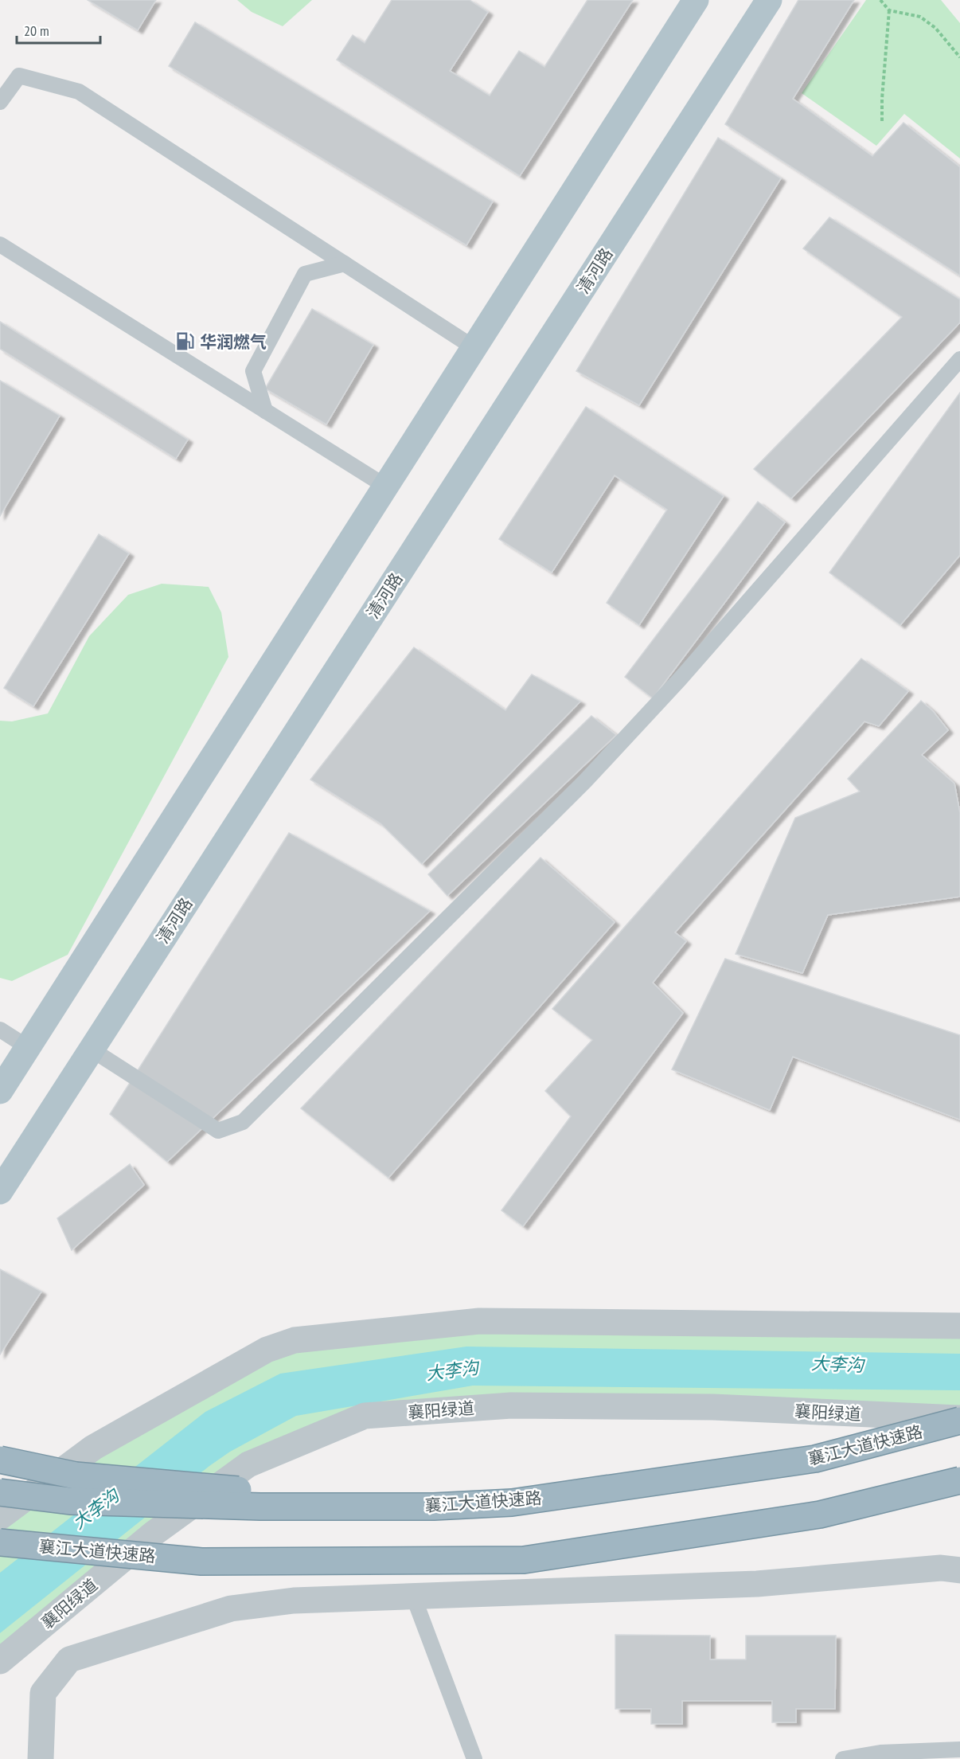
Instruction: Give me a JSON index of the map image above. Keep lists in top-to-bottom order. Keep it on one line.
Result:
{"streets":{"highway":["襄江大道快速路"],"main road":["清河路"],"street":["襄阳绿道"]},"crossings":[["襄阳绿道","襄江大道快速路"]],"water":["大李沟"],"places":{"fuel station":["华润燃气"]},"scale_bar":"20 m"}
